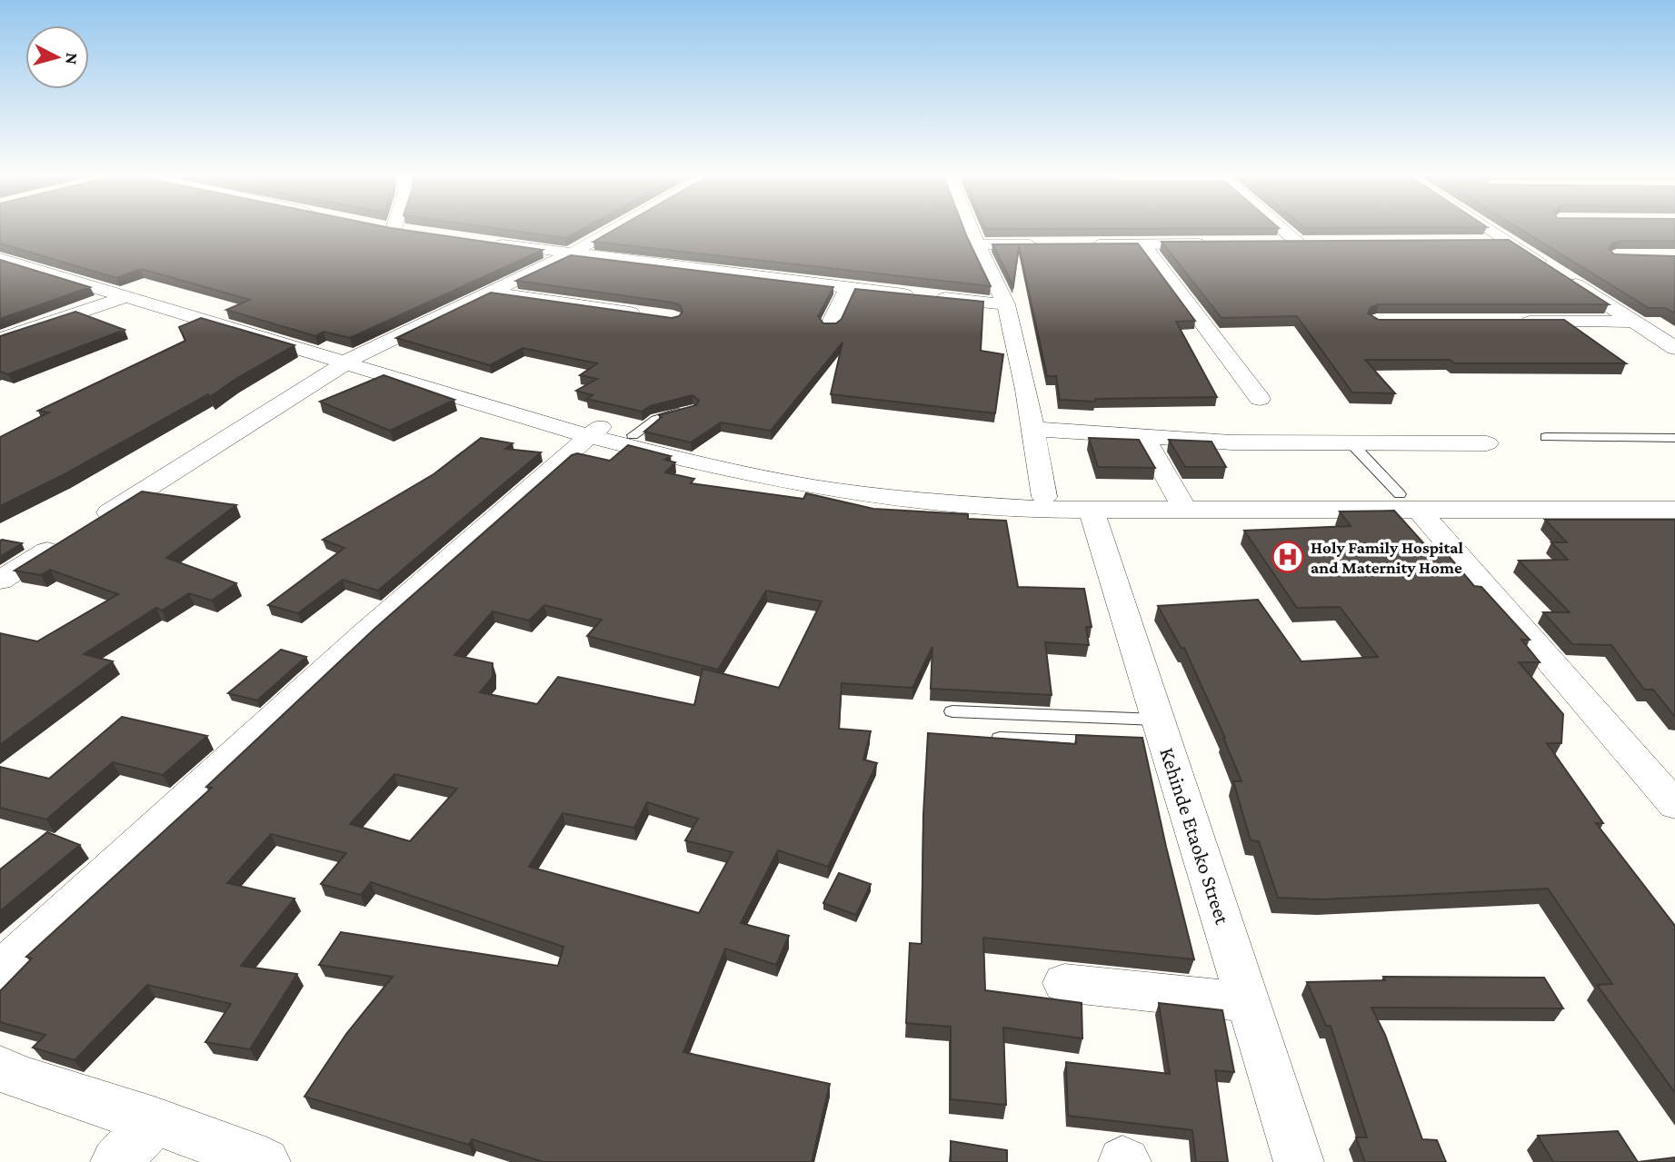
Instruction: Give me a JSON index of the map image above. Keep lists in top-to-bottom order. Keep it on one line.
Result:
{"streets":{"street":["Kehinde Etaoko Street"]},"places":{"hospital":["Holy Family Hospital and Maternity Home"]},"north":"right"}
